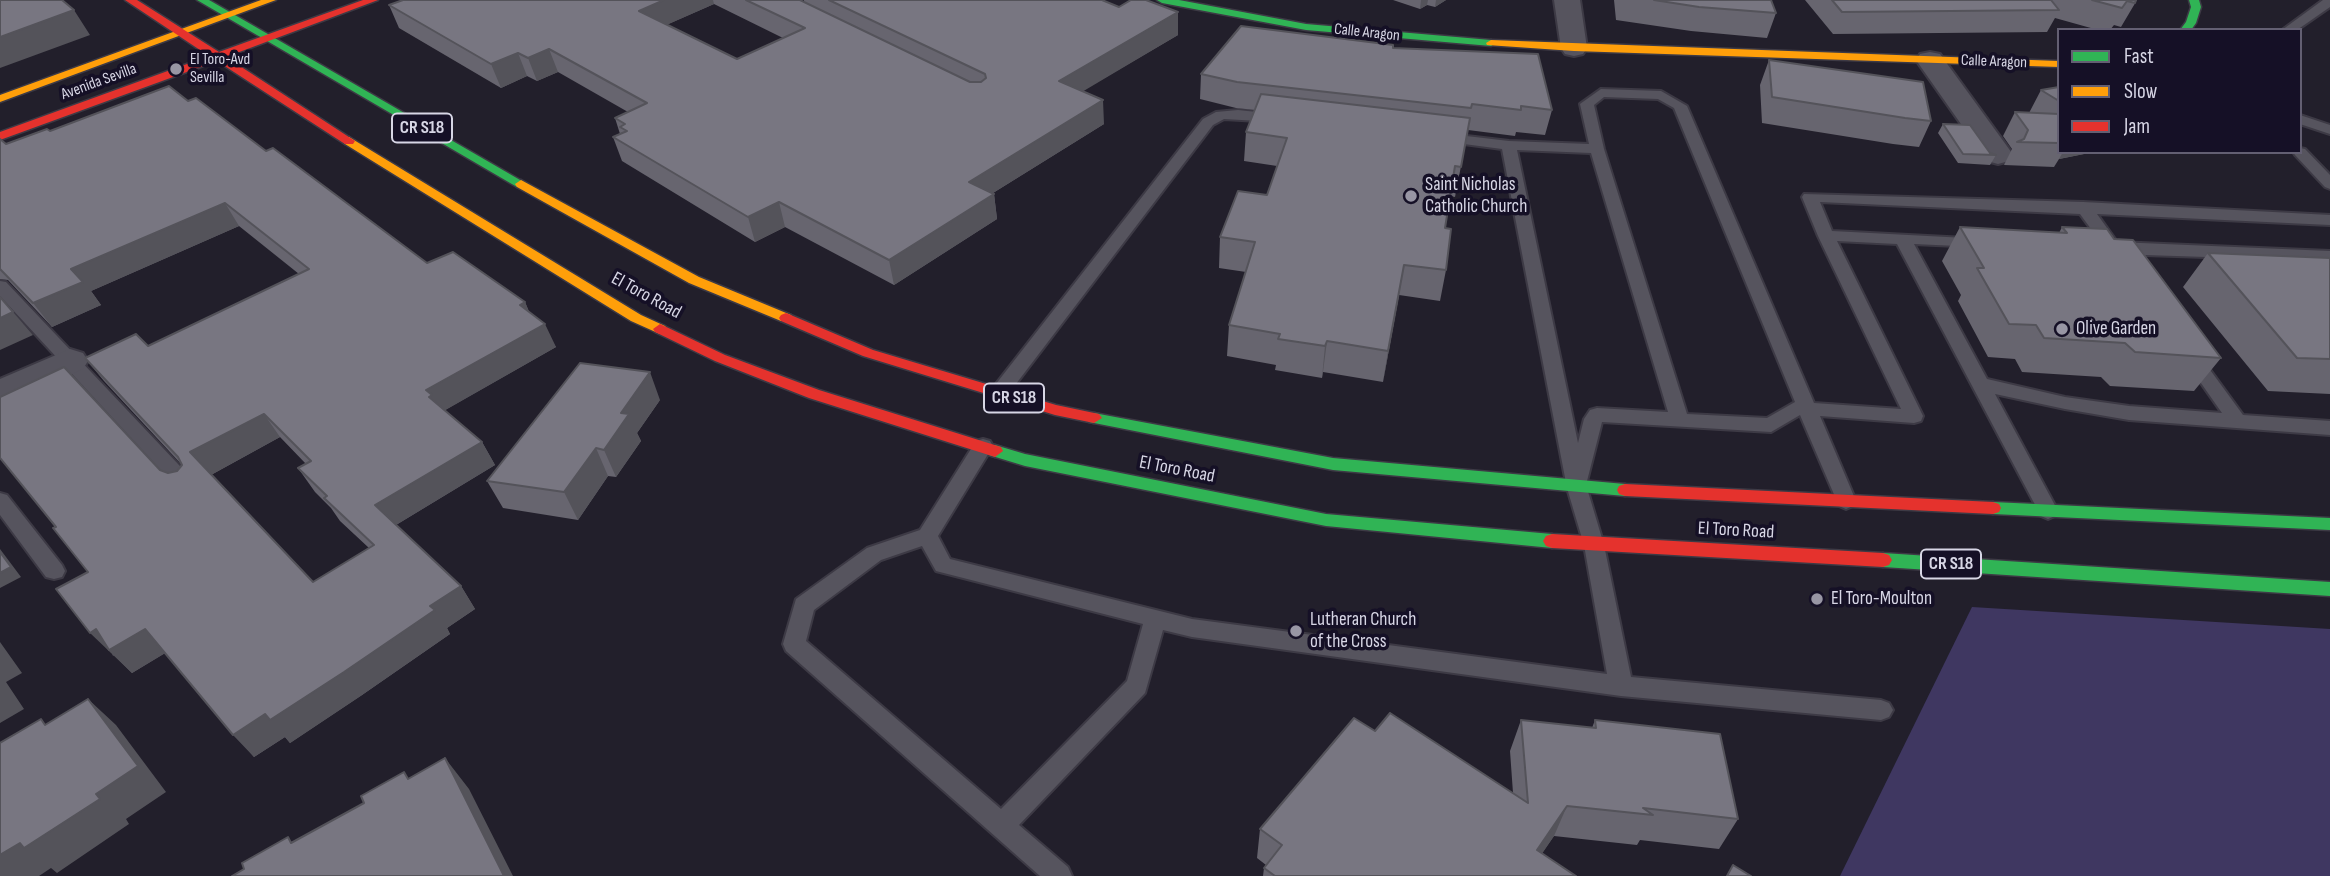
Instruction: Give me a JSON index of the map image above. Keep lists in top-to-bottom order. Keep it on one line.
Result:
{"streets":{"main road":["Calle Aragon","Avenida Sevilla","CR S18","El Toro Road"]},"crossings":[["Avenida Sevilla","El Toro Road"]],"places":["El Toro-Avd Sevilla","Saint Nicholas Catholic Church","Olive Garden","El Toro-Moulton","Lutheran Church of the Cross"],"legend":["Fast","Slow","Jam"]}
